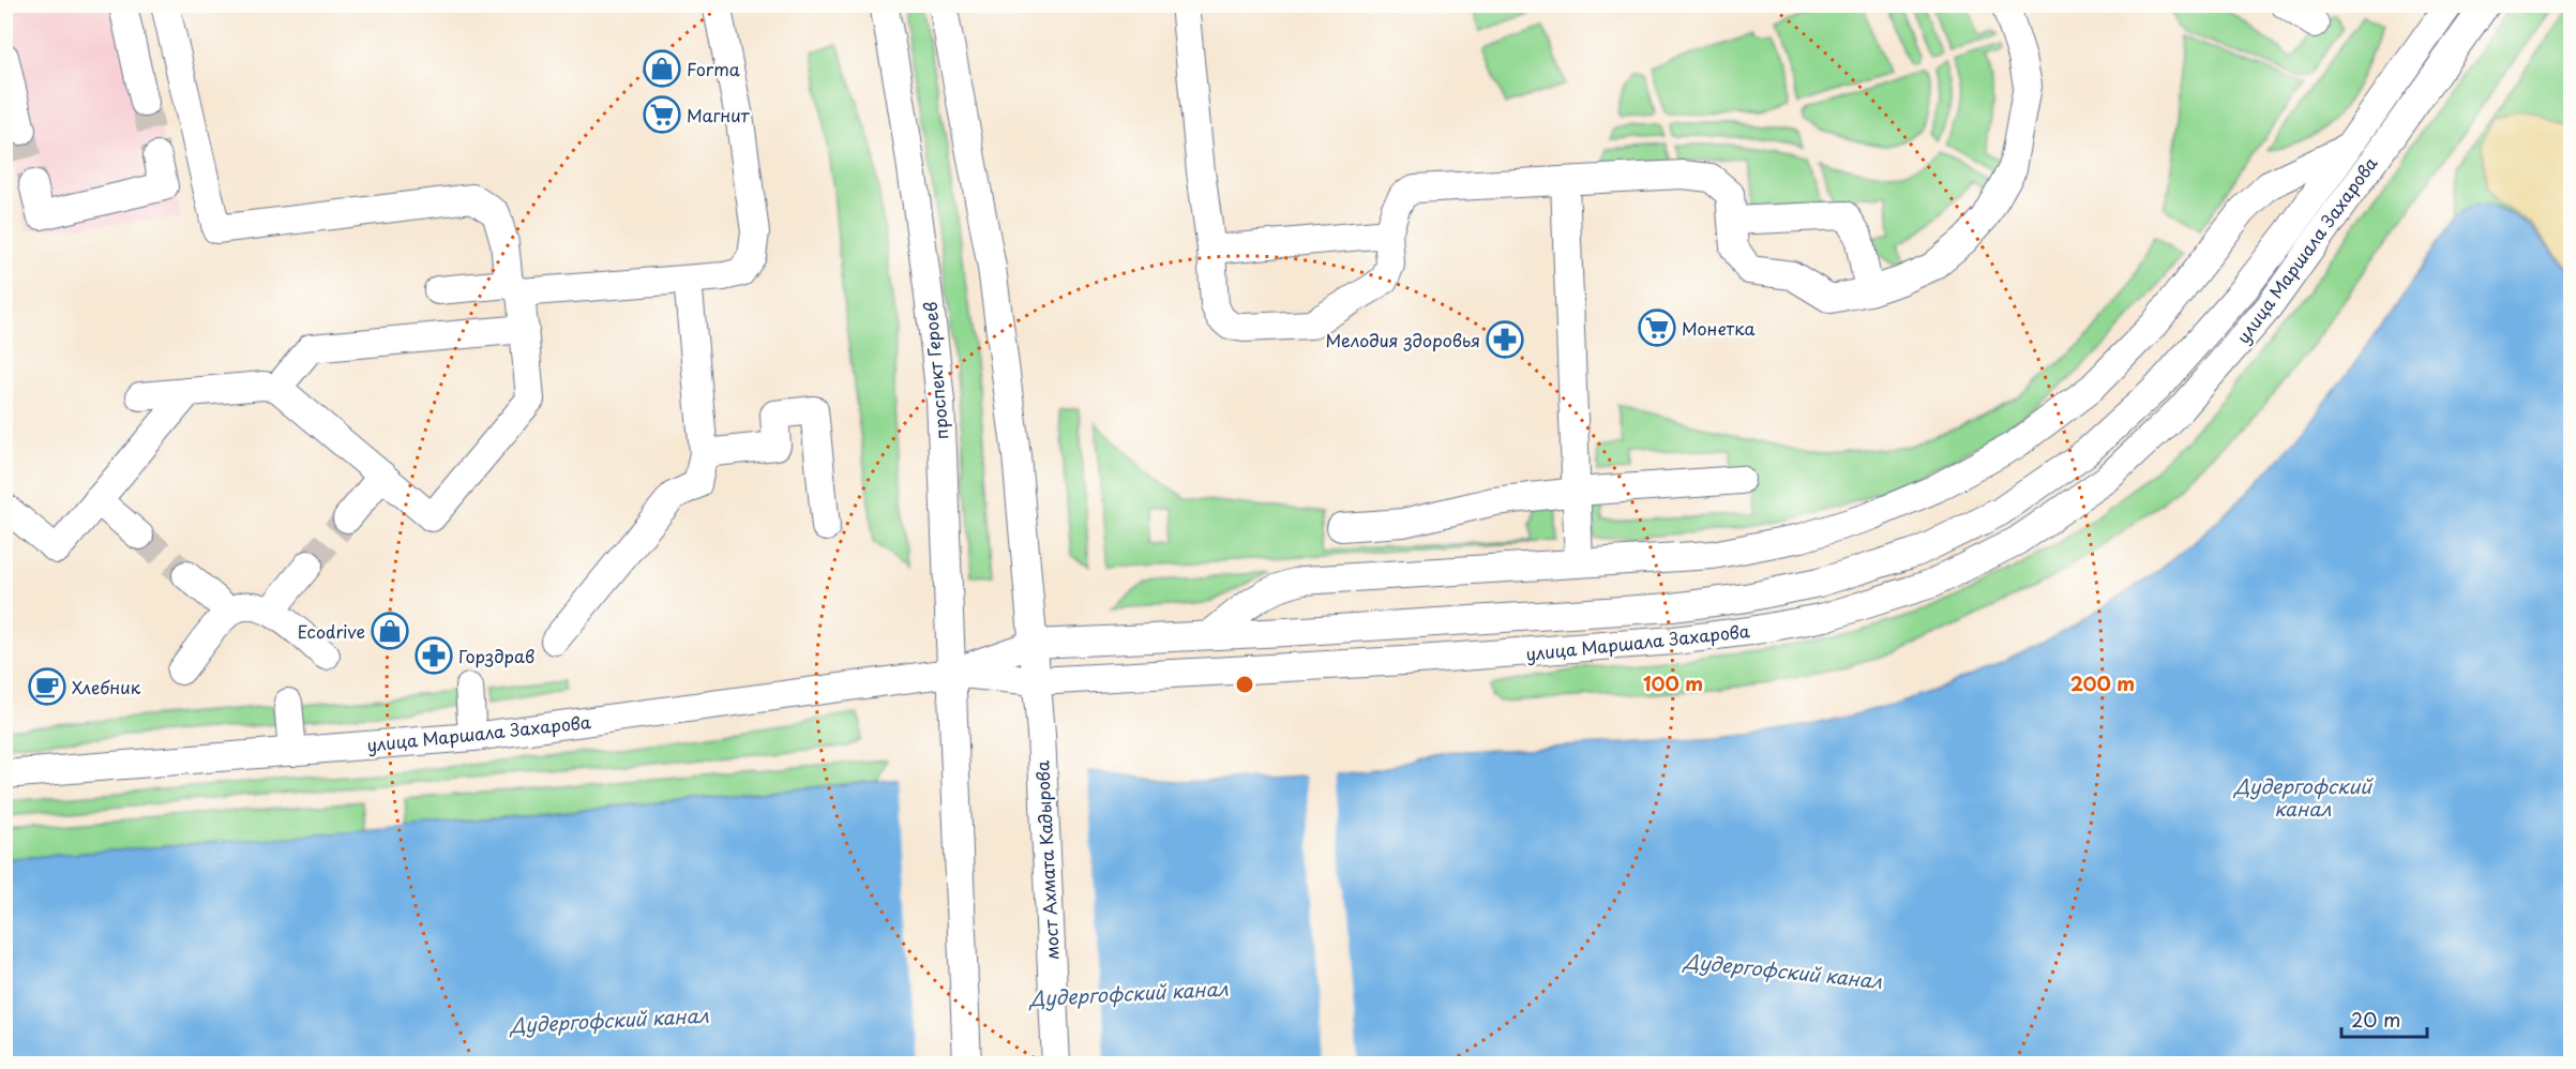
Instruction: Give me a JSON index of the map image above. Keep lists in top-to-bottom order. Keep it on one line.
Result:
{"streets":{"street":["улица Маршала Захарова","проспект Героев","мост Ахмата Кадырова"]},"crossings":[["улица Маршала Захарова","проспект Героев"],["улица Маршала Захарова","мост Ахмата Кадырова"]],"water":["Дудергофский канал"],"places":{"shop":["Forma","Ecodrive"],"supermarket":["Магнит","Монетка"],"pharmacy":["Мелодия здоровья","Горздрав"],"cafe":["Хлебник"]},"scale_bar":"20 m","rings":["100 m","200 m"]}
